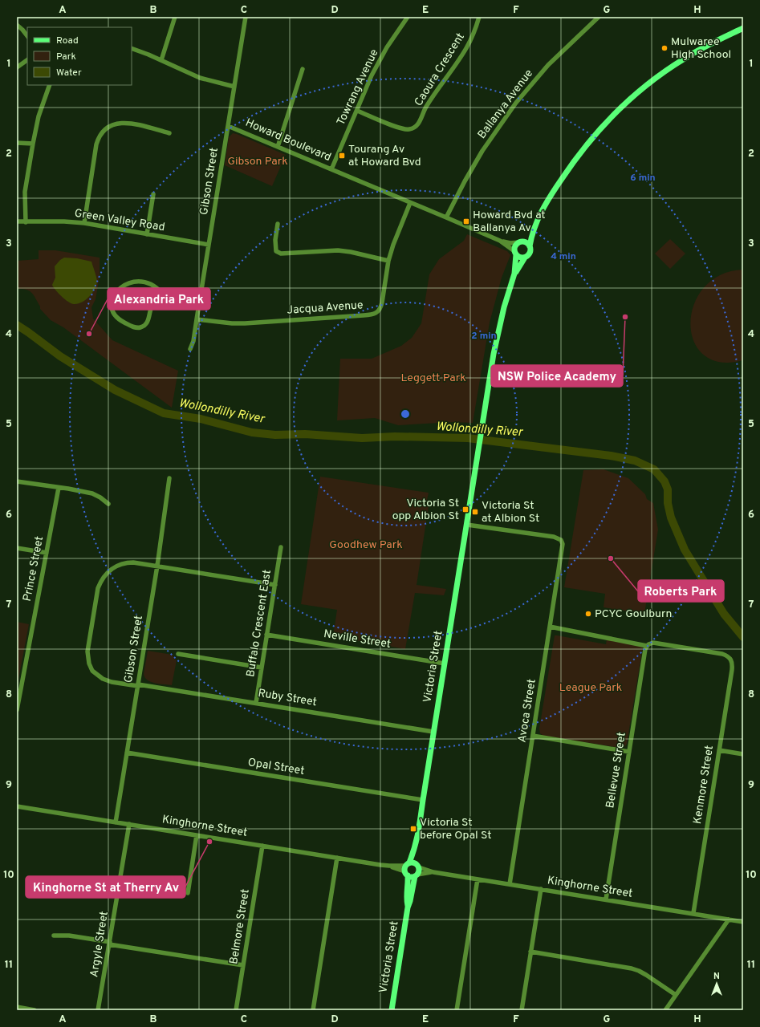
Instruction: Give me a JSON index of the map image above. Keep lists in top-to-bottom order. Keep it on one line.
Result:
{"streets":{"main road":["Victoria Street"],"street":["Caoura Crescent","Towrang Avenue","Ballanya Avenue","Howard Boulevard","Gibson Street","Green Valley Road","Jacqua Avenue","Prince Street","Buffalo Crescent East","Neville Street","Ruby Street","Avoca Street","Opal Street","Bellevue Street","Kenmore Street","Kinghorne Street","Belmore Street","Argyle Street"]},"crossings":[["Caoura Crescent","Towrang Avenue"],["Towrang Avenue","Howard Boulevard"],["Ballanya Avenue","Howard Boulevard"],["Howard Boulevard","Gibson Street"],["Howard Boulevard","Jacqua Avenue"],["Gibson Street","Green Valley Road"],["Gibson Street","Jacqua Avenue"],["Gibson Street","Ruby Street"],["Gibson Street","Opal Street"],["Gibson Street","Kinghorne Street"],["Buffalo Crescent East","Neville Street"],["Buffalo Crescent East","Ruby Street"],["Neville Street","Victoria Street"],["Victoria Street","Ruby Street"],["Victoria Street","Avoca Street"],["Victoria Street","Opal Street"],["Victoria Street","Kinghorne Street"],["Avoca Street","Kinghorne Street"],["Bellevue Street","Kenmore Street"],["Bellevue Street","Kinghorne Street"],["Kenmore Street","Kinghorne Street"],["Kinghorne Street","Belmore Street"],["Kinghorne Street","Argyle Street"]],"water":["Wollondilly River"],"parks":["Gibson Park","Leggett Park","Goodhew Park","League Park"],"places":{"other":["Mulwaree High School","NSW Police Academy","Alexandria Park","Roberts Park","PCYC Goulburn","Kinghorne St at Therry Av"],"transit":["Tourang Av at Howard Bvd","Howard Bvd at Ballanya Av","Victoria St opp Albion St","Victoria St at Albion St","Victoria St before Opal St"]},"legend":["Road","Park","Water"],"north":"top","grid":{"columns":["A","B","C","D","E","F","G","H"],"rows":["1","2","3","4","5","6","7","8","9","10","11"]},"rings":["6 min","4 min","2 min"]}
